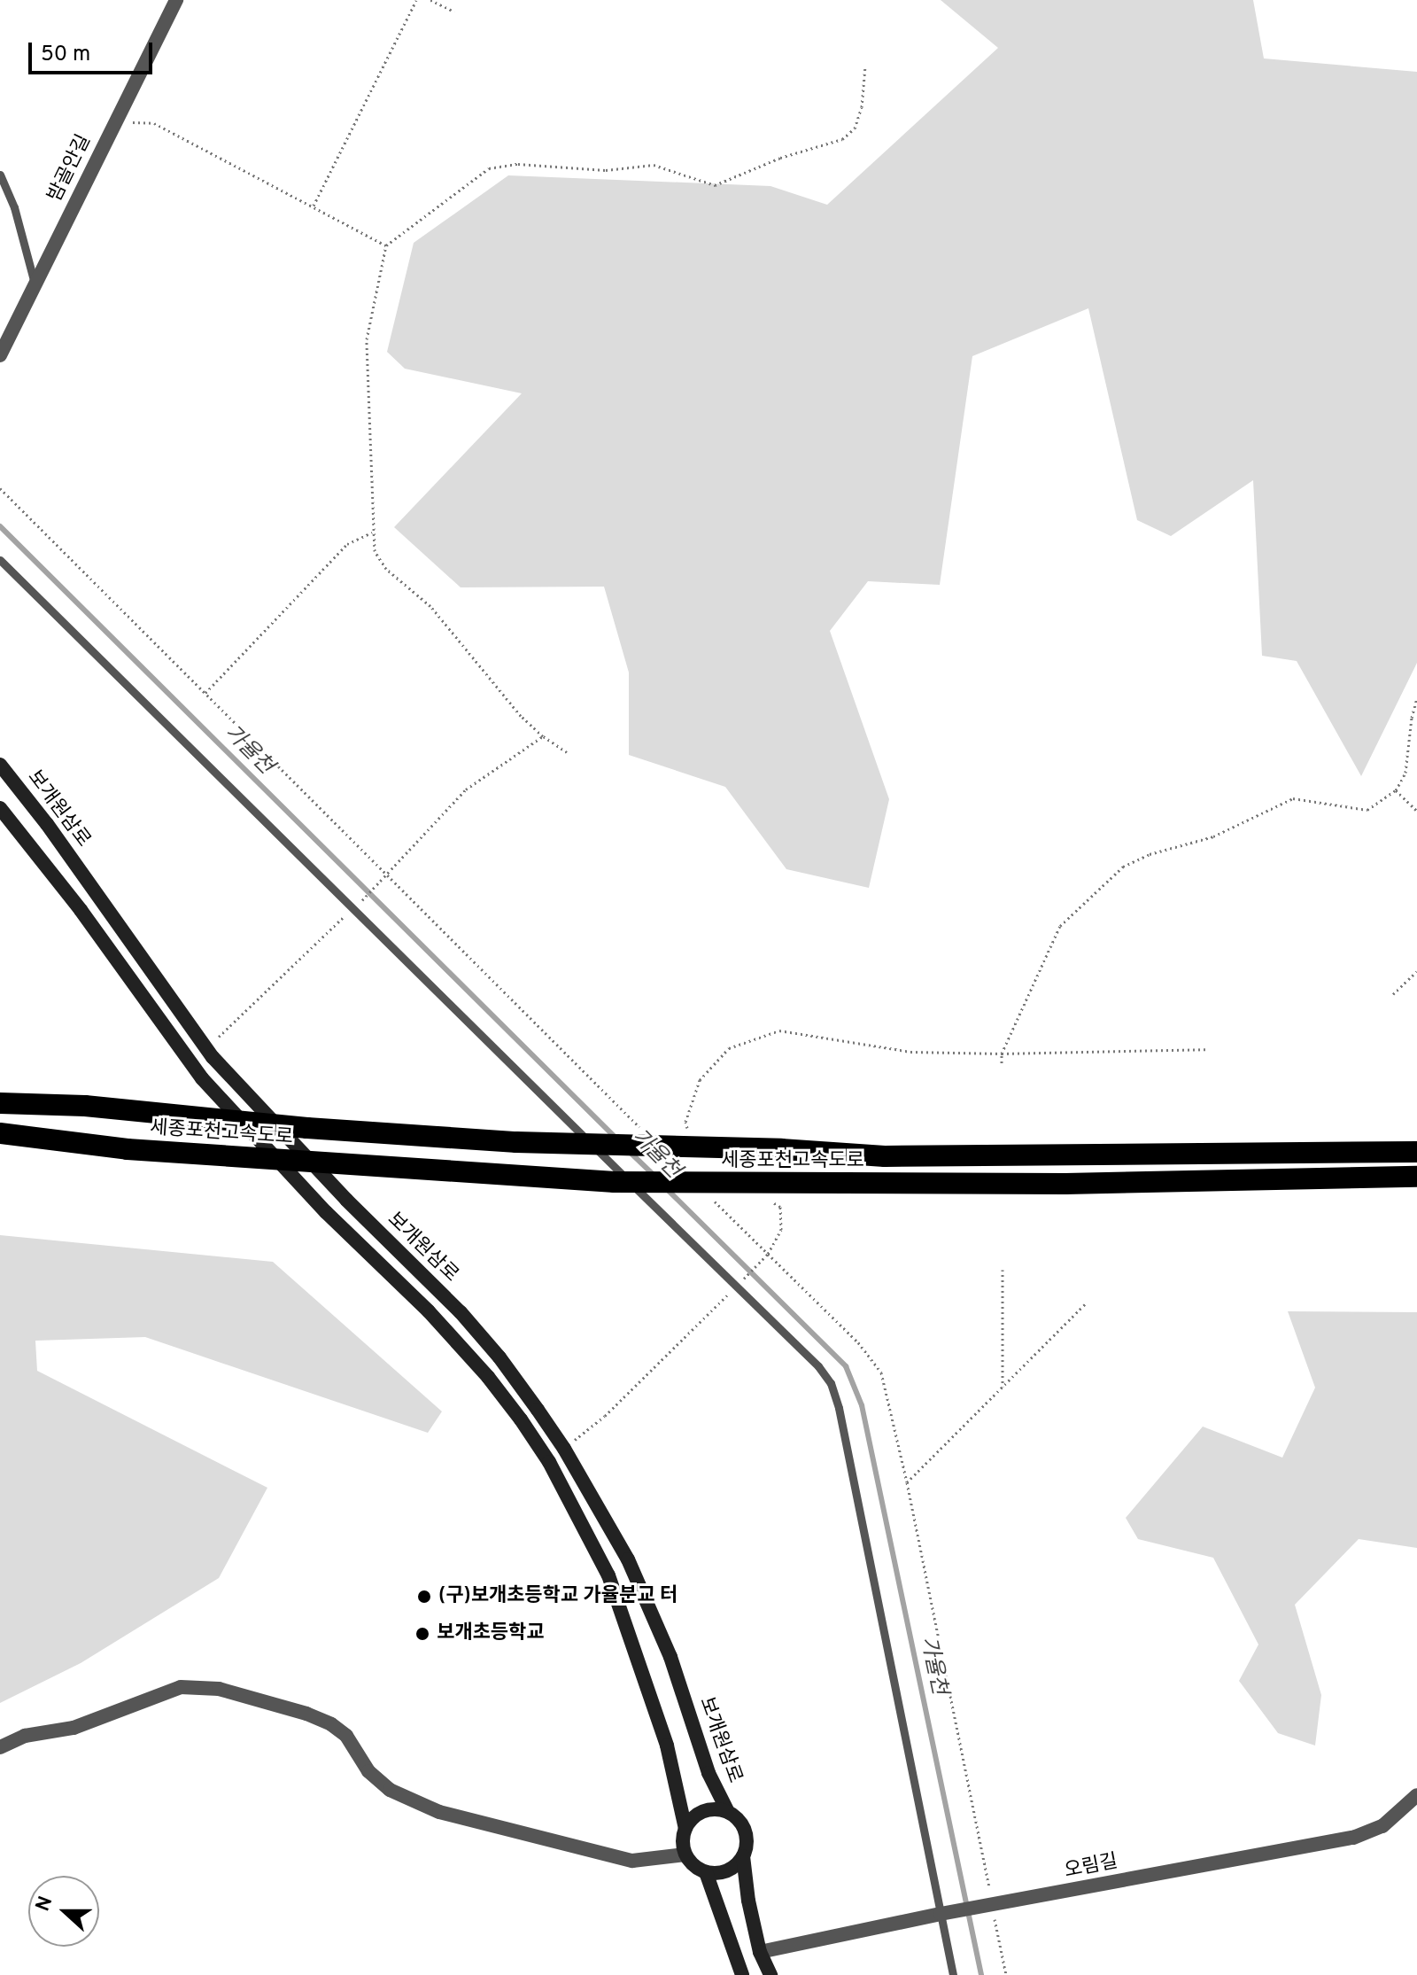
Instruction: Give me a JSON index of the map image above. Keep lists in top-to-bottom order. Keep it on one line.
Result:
{"streets":{"highway":["세종포천고속도로"],"main road":["보개원삼로"],"street":["밤골안길","오림길"]},"water":["가율천"],"places":["(구)보개초등학교 가율분교 터","보개초등학교"],"scale_bar":"50 m","north":"left"}
